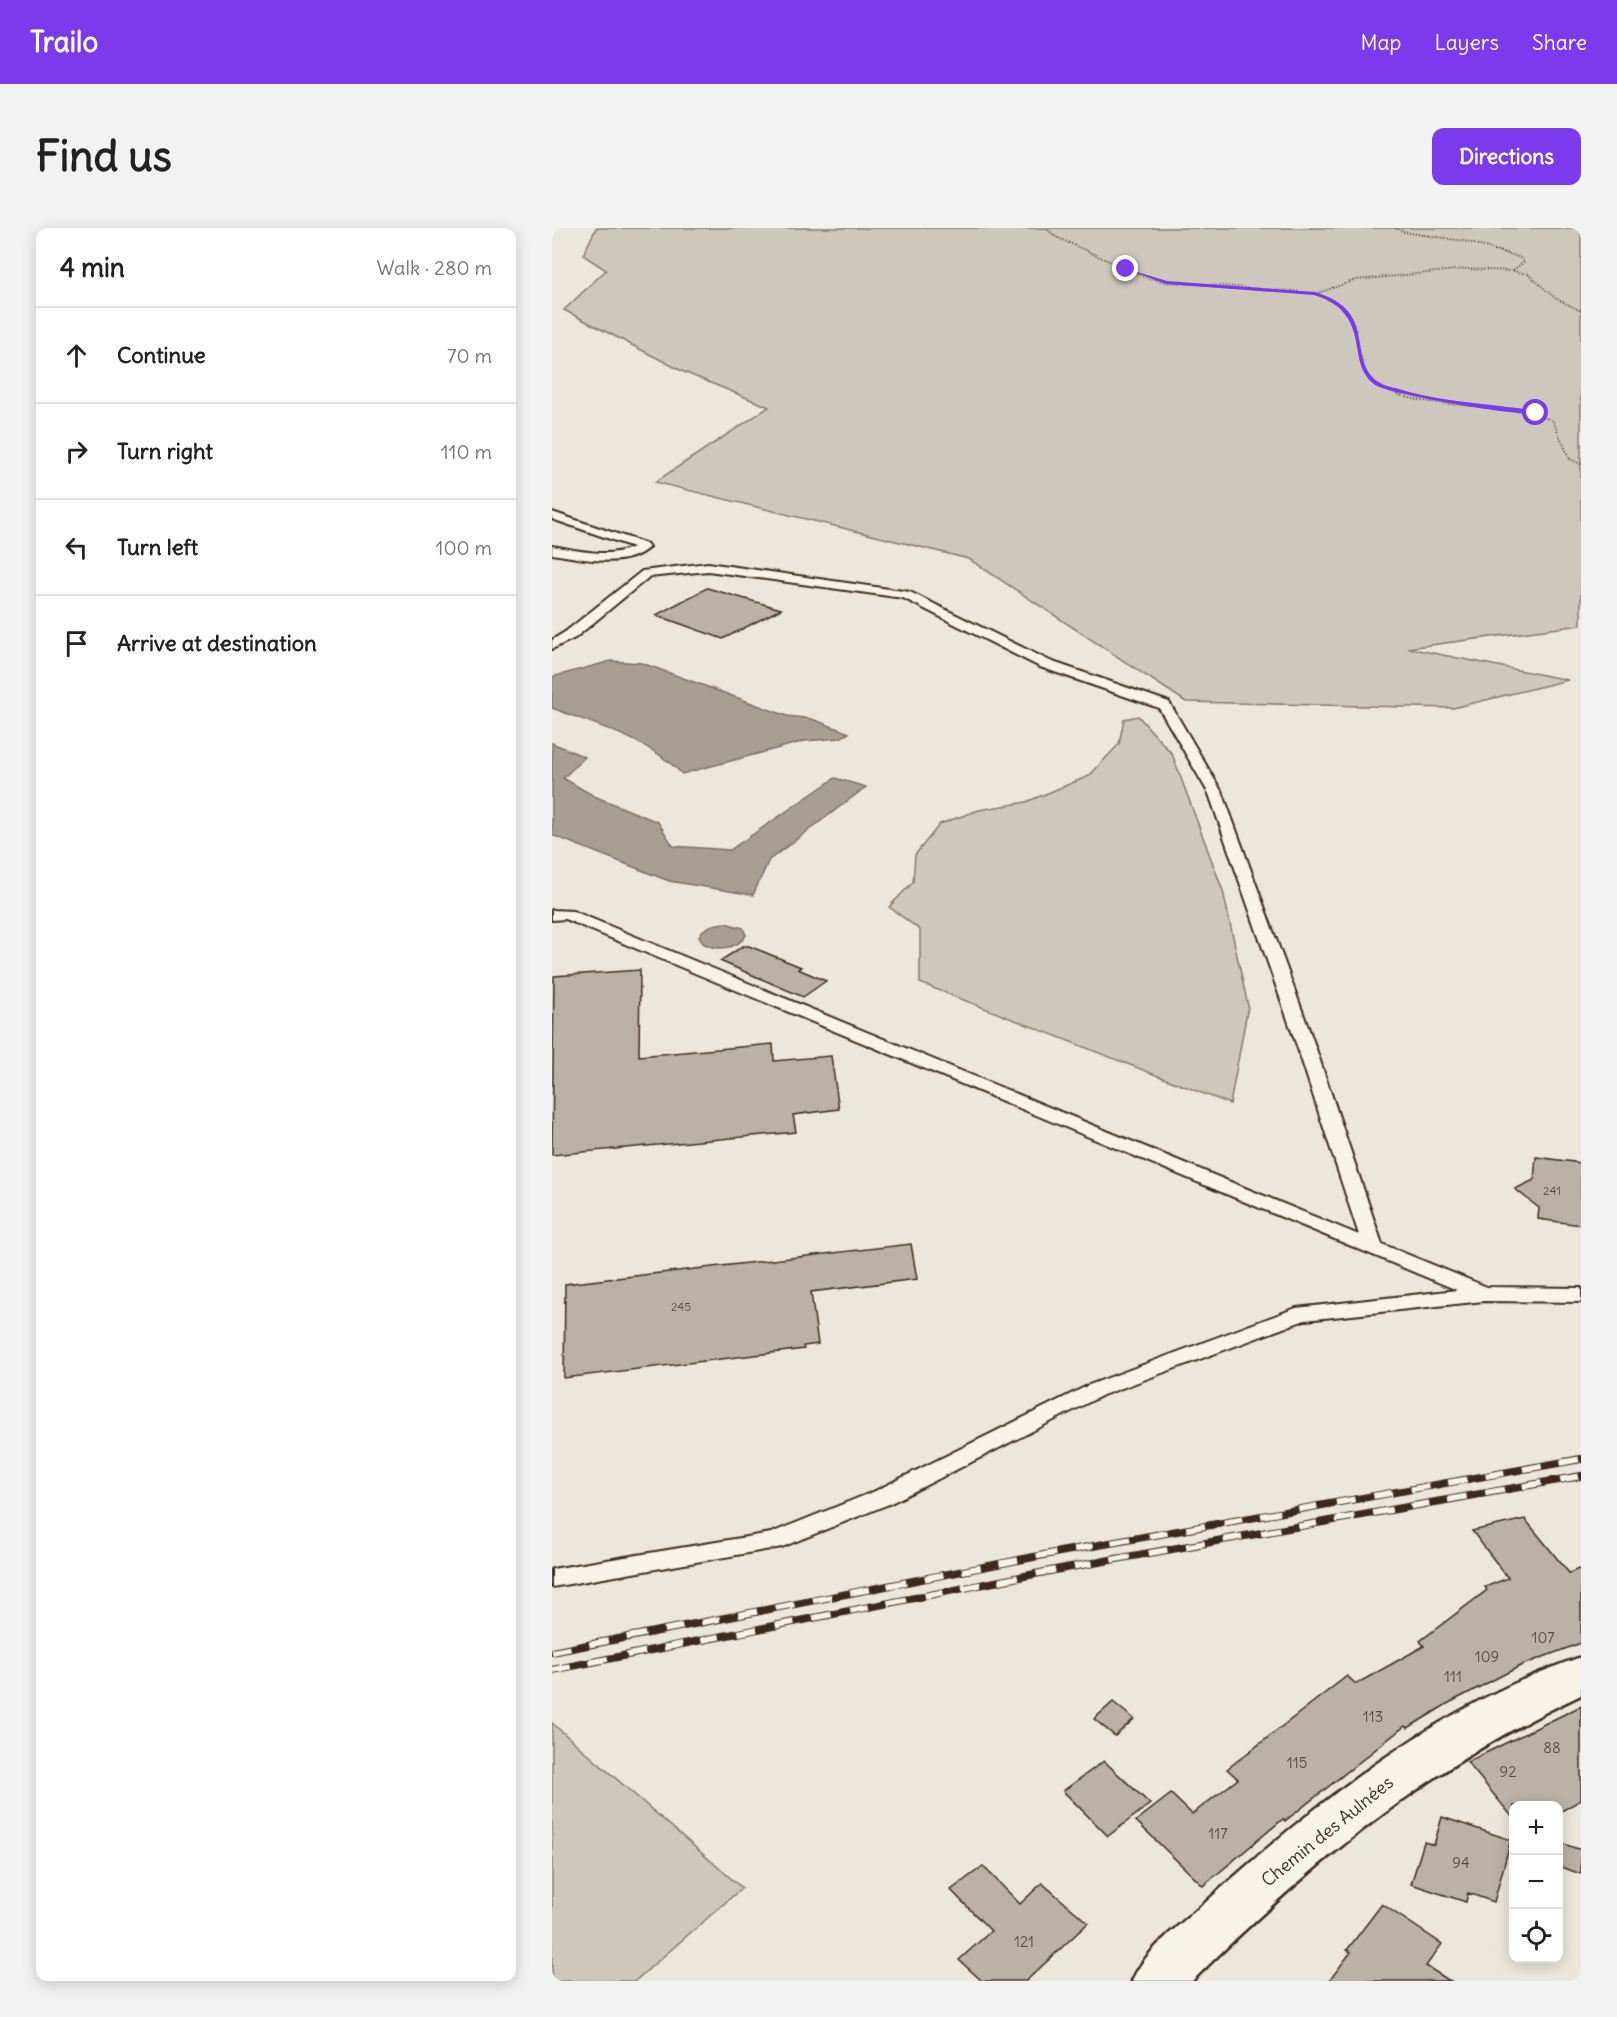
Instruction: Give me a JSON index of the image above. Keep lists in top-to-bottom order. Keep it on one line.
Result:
{"streets":{"street":["Chemin des Aulnées"]},"house_numbers":["241","245","107","109","111","113","88","115","92","117","94","121"],"page":{"header":"Trailo","nav":["Map","Layers","Share"],"buttons":"Directions","title":"Find us","heading":["4 min","Walk · 280 m"],"list":[["Continue","70 m"],["Turn right","110 m"],["Turn left","100 m"],"Arrive at destination"],"map_buttons":["+","−"]}}
